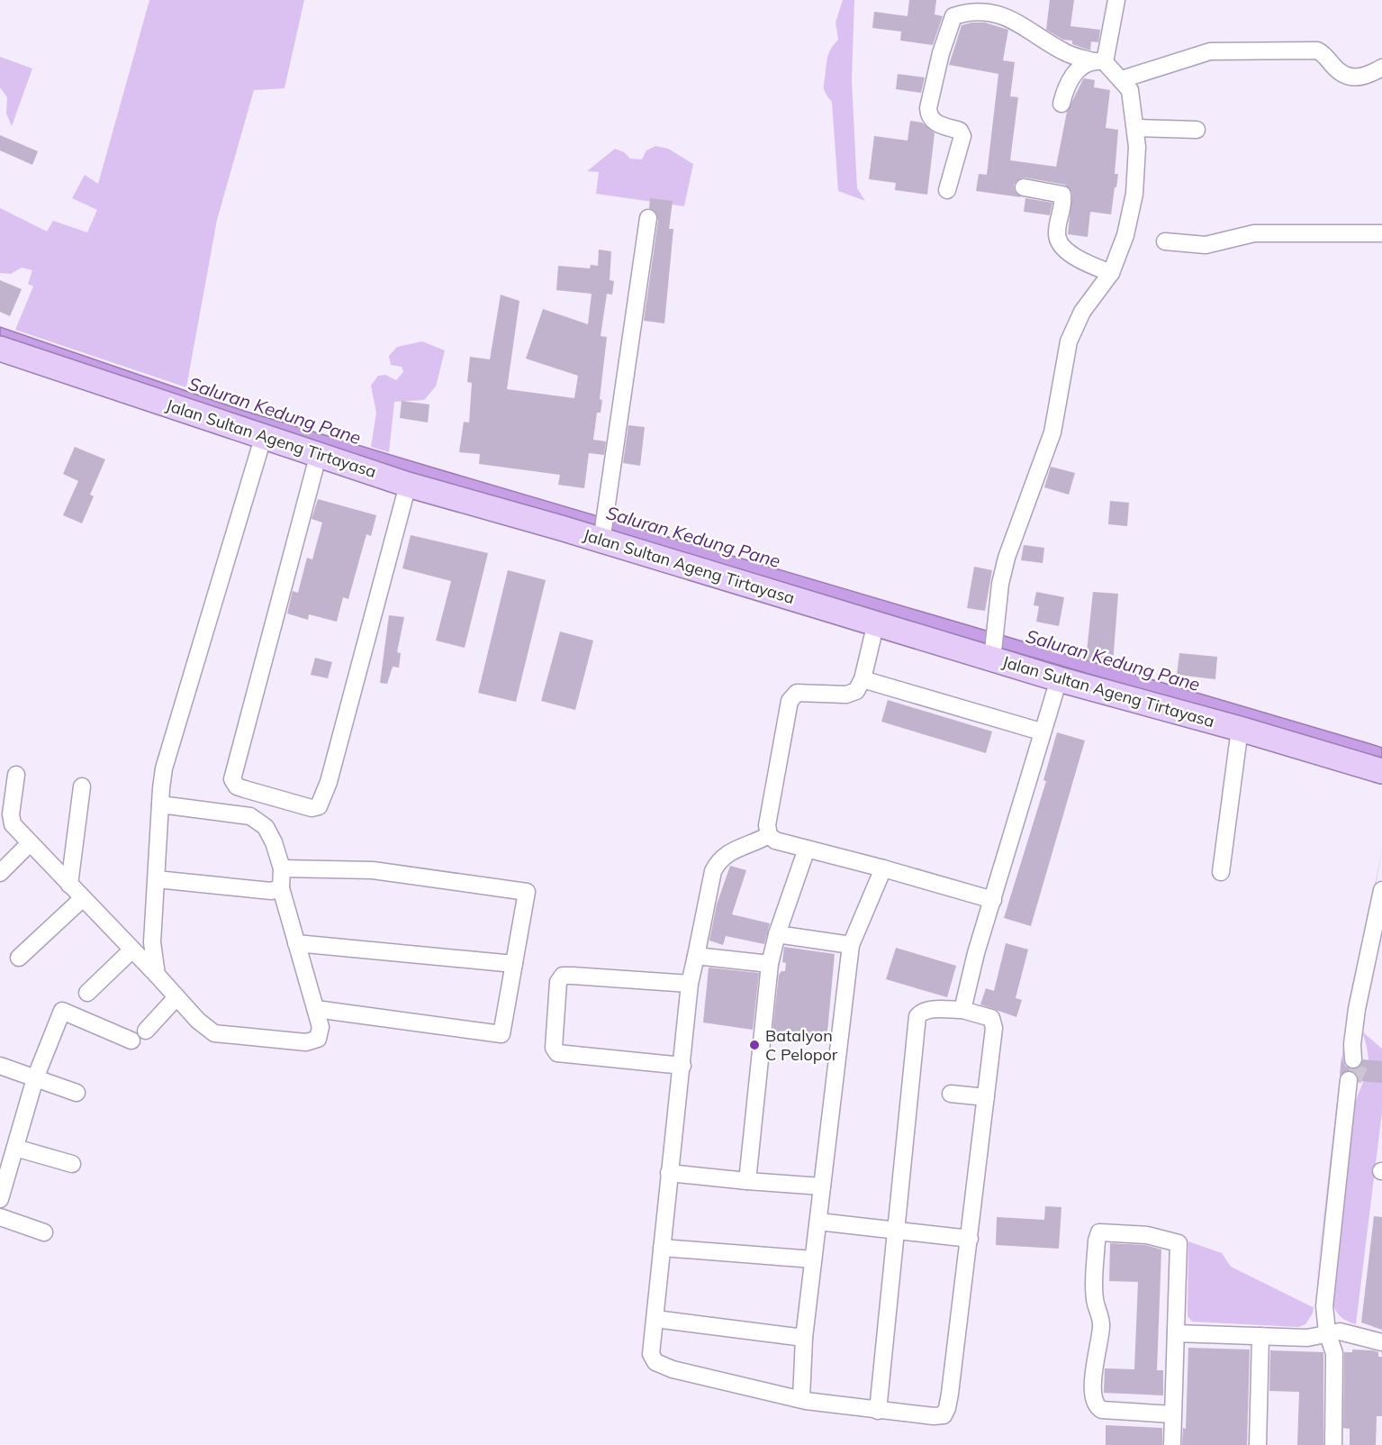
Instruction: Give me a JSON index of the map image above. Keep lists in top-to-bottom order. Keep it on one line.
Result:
{"streets":{"main road":["Jalan Sultan Ageng Tirtayasa"]},"water":["Saluran Kedung Pane"],"places":["Batalyon C Pelopor"]}
